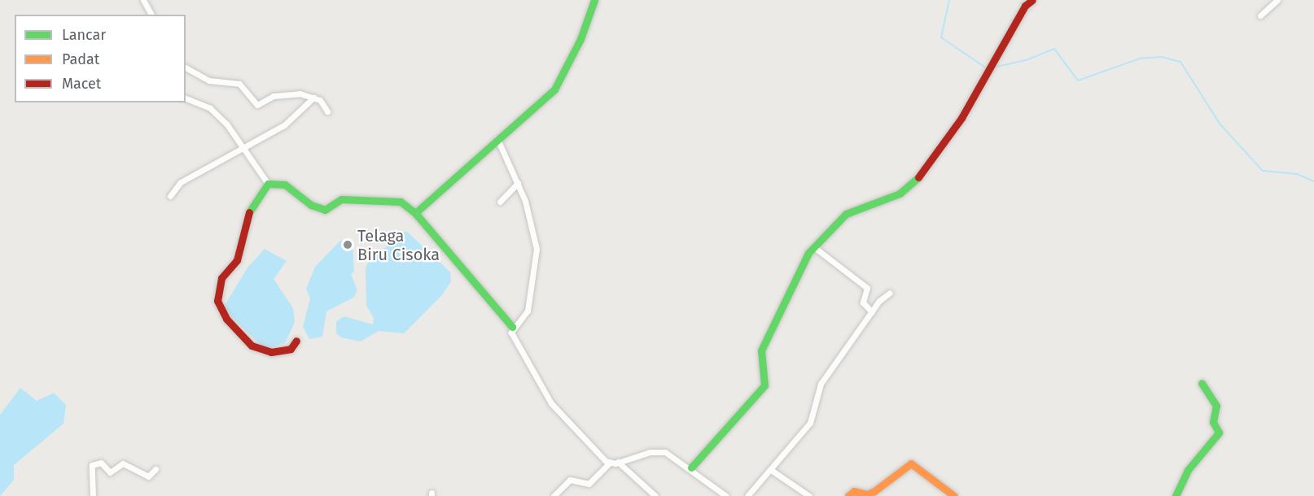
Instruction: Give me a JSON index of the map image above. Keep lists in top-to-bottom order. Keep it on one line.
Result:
{"places":["Telaga Biru Cisoka"],"legend":["Lancar","Padat","Macet"]}
